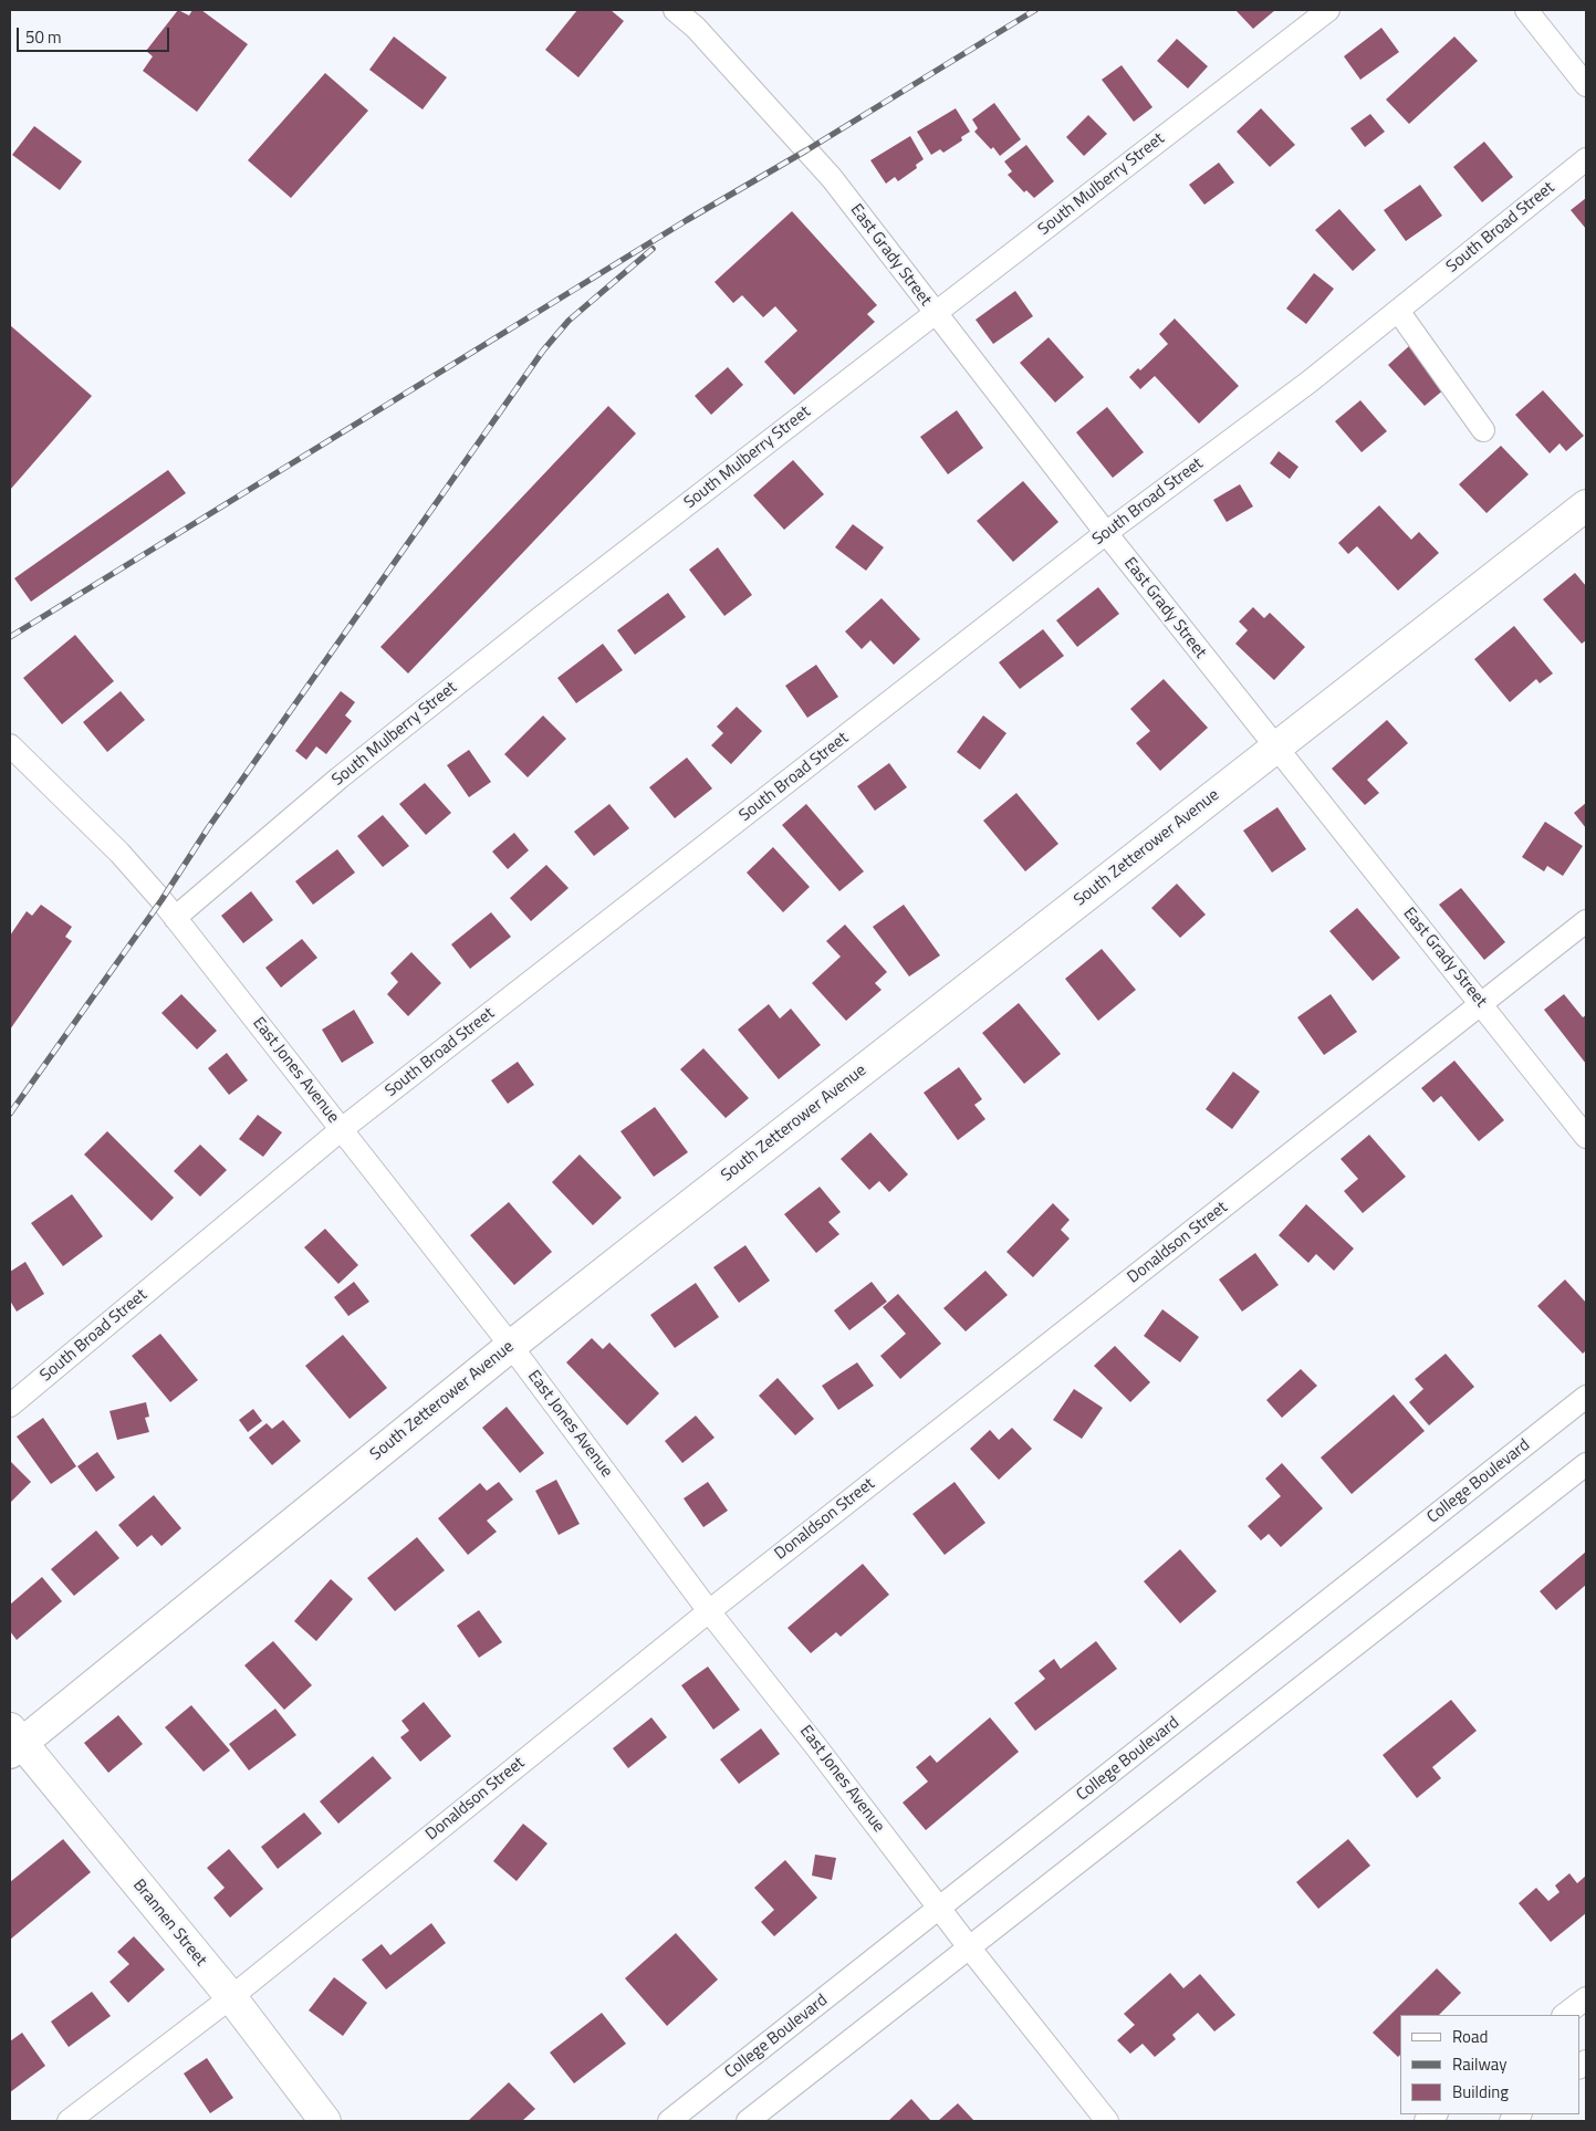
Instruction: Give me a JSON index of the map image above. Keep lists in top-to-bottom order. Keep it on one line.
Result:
{"streets":{"street":["South Mulberry Street","South Broad Street","East Grady Street","South Zetterower Avenue","East Jones Avenue","Donaldson Street","College Boulevard","Brannen Street"]},"crossings":[["South Mulberry Street","East Grady Street"],["South Mulberry Street","East Jones Avenue"],["South Broad Street","East Grady Street"],["South Broad Street","East Jones Avenue"],["East Grady Street","South Zetterower Avenue"],["East Grady Street","Donaldson Street"],["South Zetterower Avenue","East Jones Avenue"],["South Zetterower Avenue","Brannen Street"],["East Jones Avenue","Donaldson Street"],["East Jones Avenue","College Boulevard"],["Donaldson Street","Brannen Street"]],"legend":["Road","Railway","Building"],"scale_bar":"50 m"}
